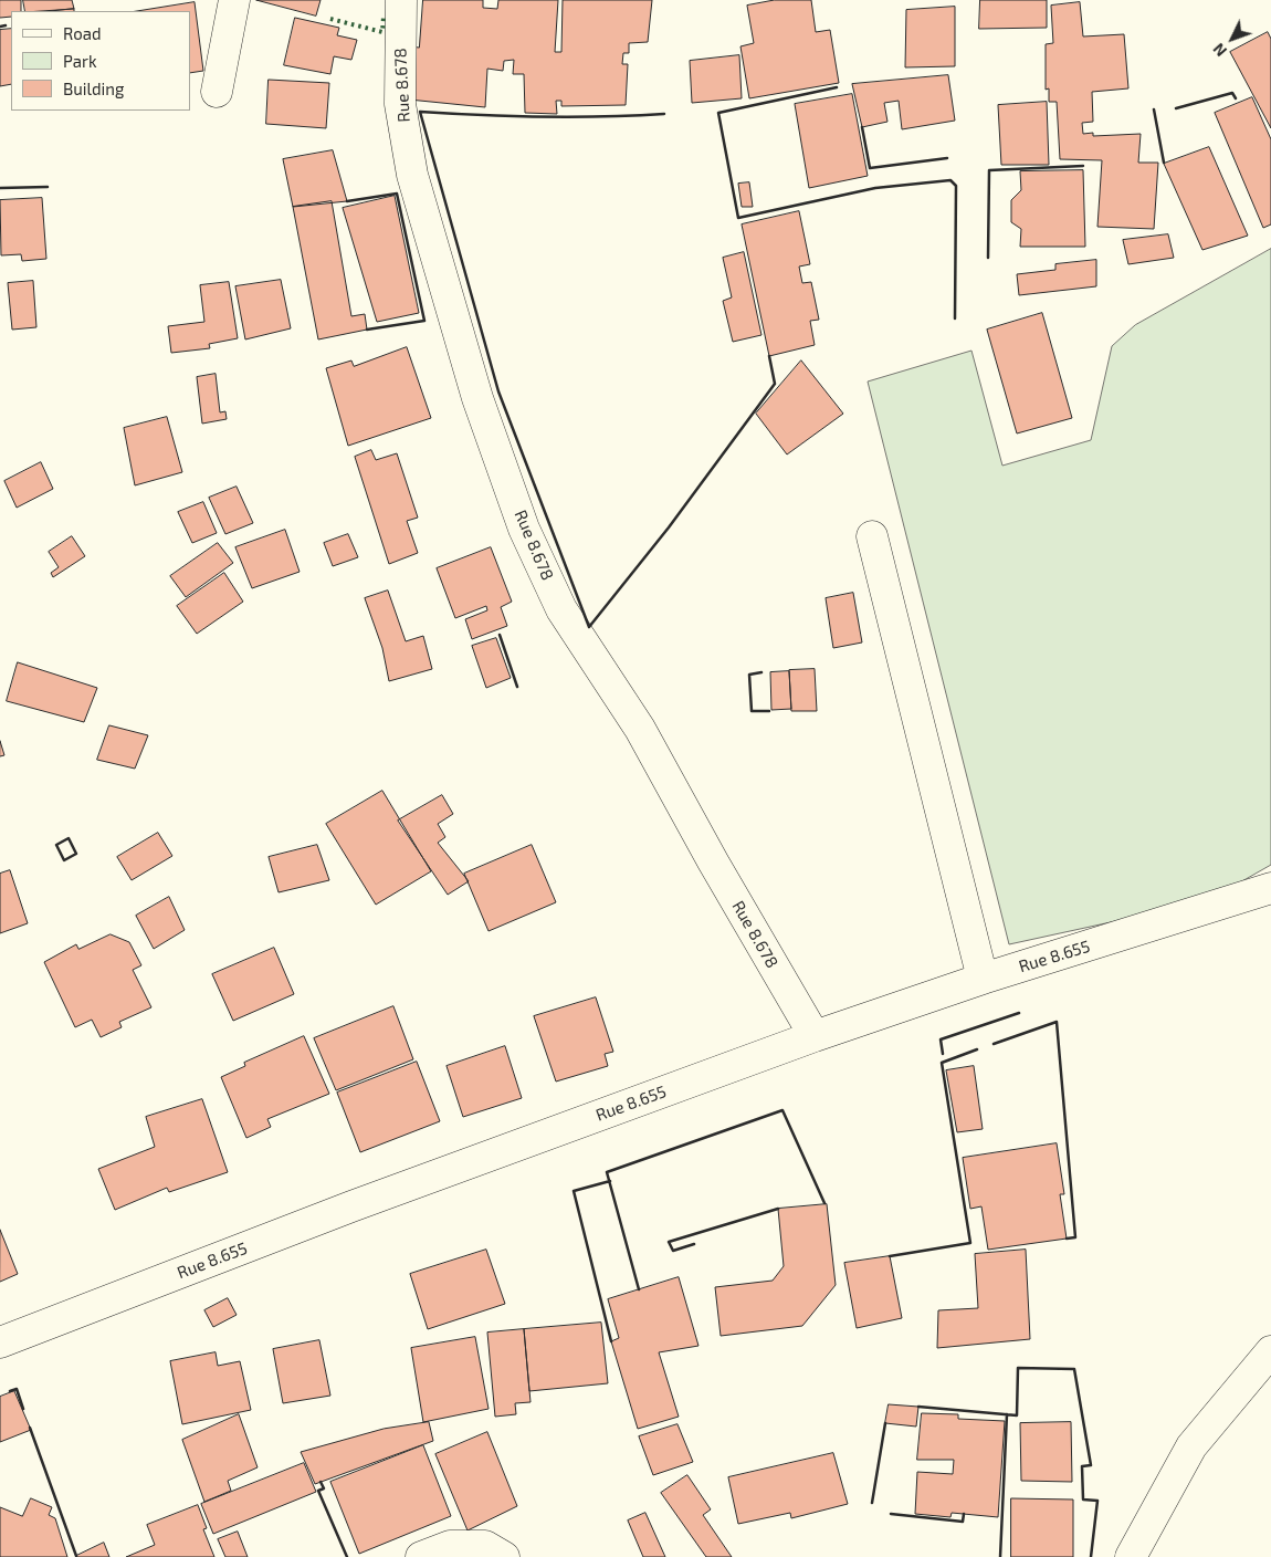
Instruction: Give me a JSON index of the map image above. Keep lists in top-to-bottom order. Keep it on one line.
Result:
{"streets":{"street":["Rue 8.678","Rue 8.655"]},"crossings":[["Rue 8.678","Rue 8.655"]],"legend":["Road","Park","Building"],"north":"bottom left"}
